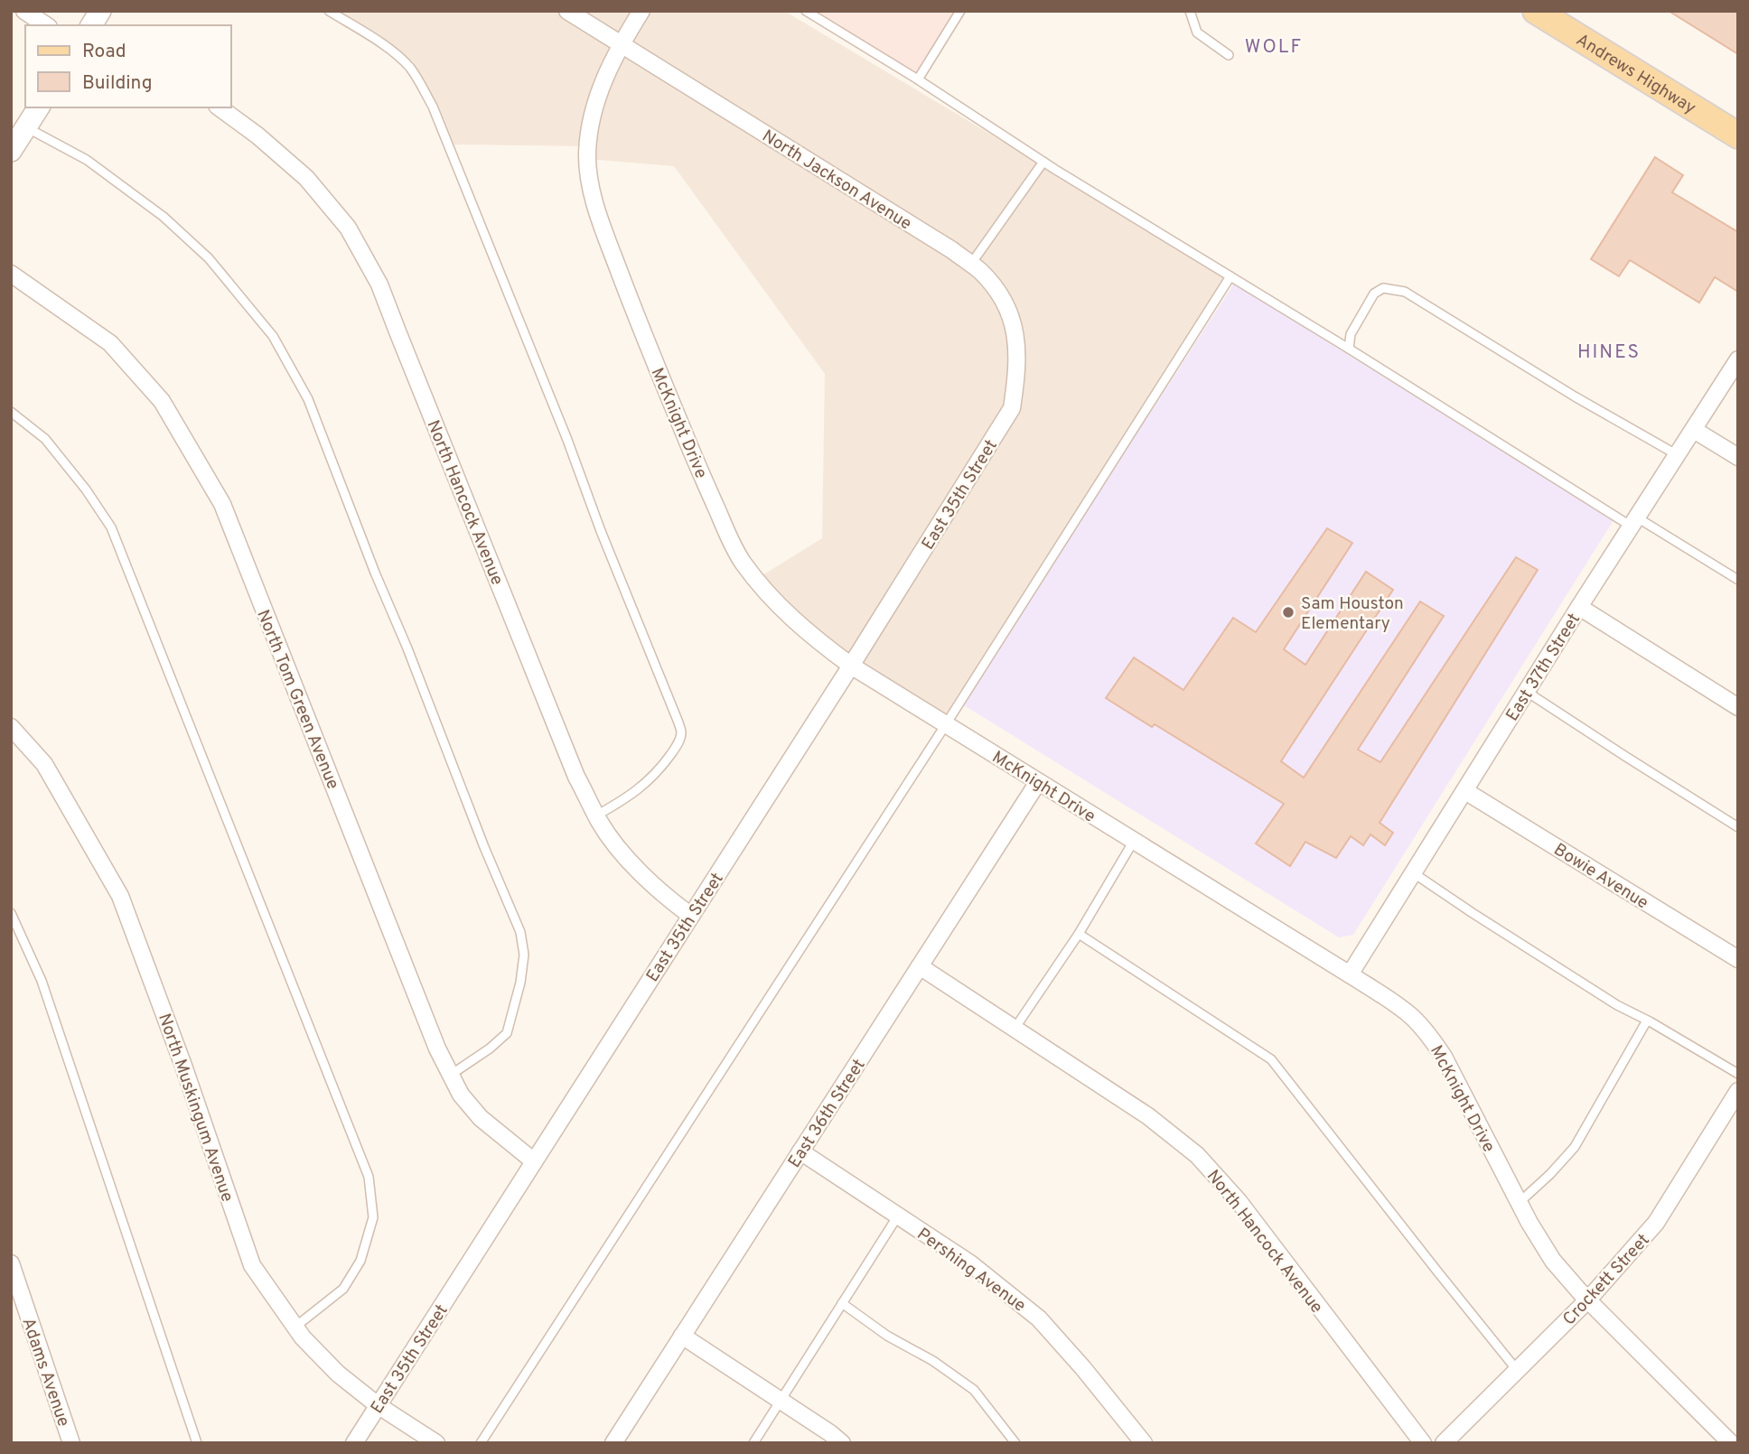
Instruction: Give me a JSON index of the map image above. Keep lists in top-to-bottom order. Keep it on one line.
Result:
{"streets":{"main road":["Andrews Highway"],"street":["North Jackson Avenue","McKnight Drive","East 35th Street","North Hancock Avenue","East 37th Street","North Tom Green Avenue","Bowie Avenue","North Muskingum Avenue","East 36th Street","Pershing Avenue","Crockett Street","Adams Avenue"]},"crossings":[["North Jackson Avenue","McKnight Drive"],["North Jackson Avenue","East 35th Street"],["McKnight Drive","East 35th Street"],["McKnight Drive","East 37th Street"],["McKnight Drive","East 36th Street"],["McKnight Drive","Crockett Street"],["East 35th Street","North Hancock Avenue"],["East 35th Street","North Tom Green Avenue"],["East 35th Street","North Muskingum Avenue"],["North Hancock Avenue","East 36th Street"],["East 37th Street","Bowie Avenue"],["East 36th Street","Pershing Avenue"]],"districts":["WOLF","HINES"],"places":["Sam Houston Elementary"],"legend":["Road","Building"]}
